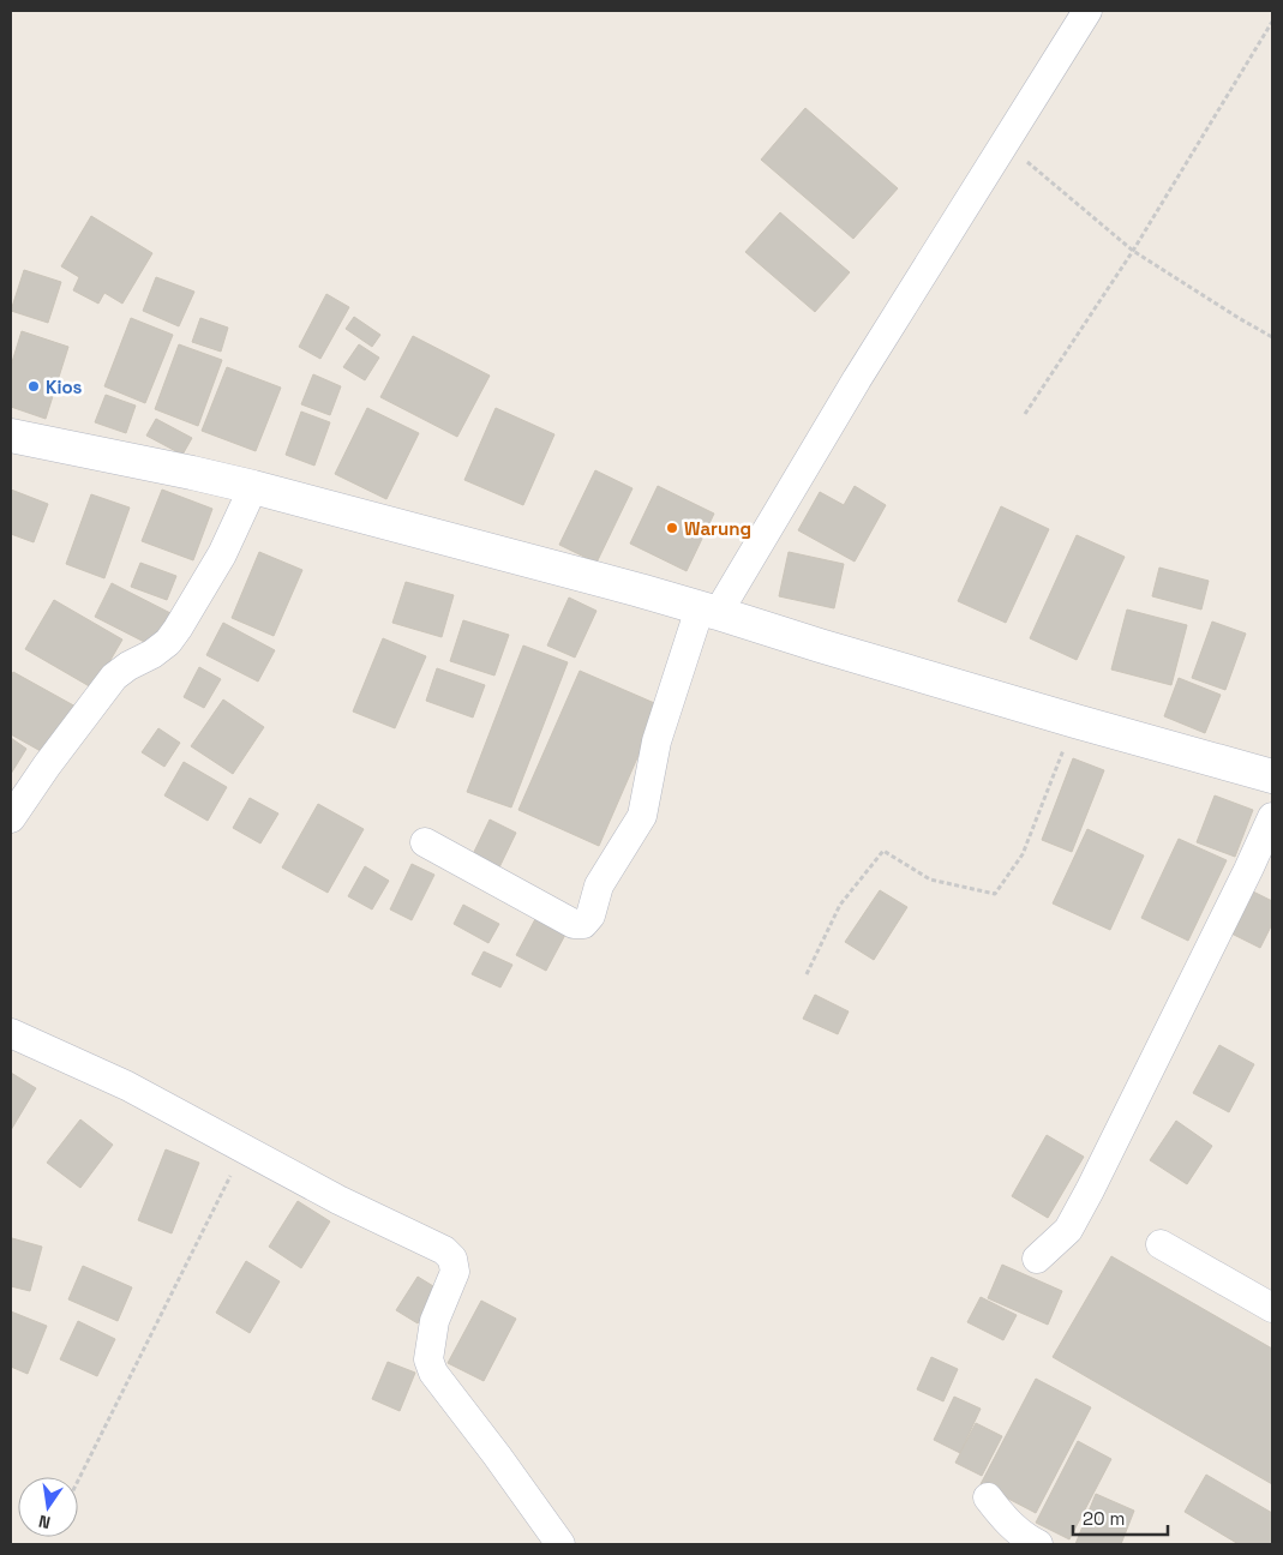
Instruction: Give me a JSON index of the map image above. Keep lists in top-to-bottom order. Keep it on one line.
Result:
{"places":["Kios","Warung"],"scale_bar":"20 m","north":"bottom"}
